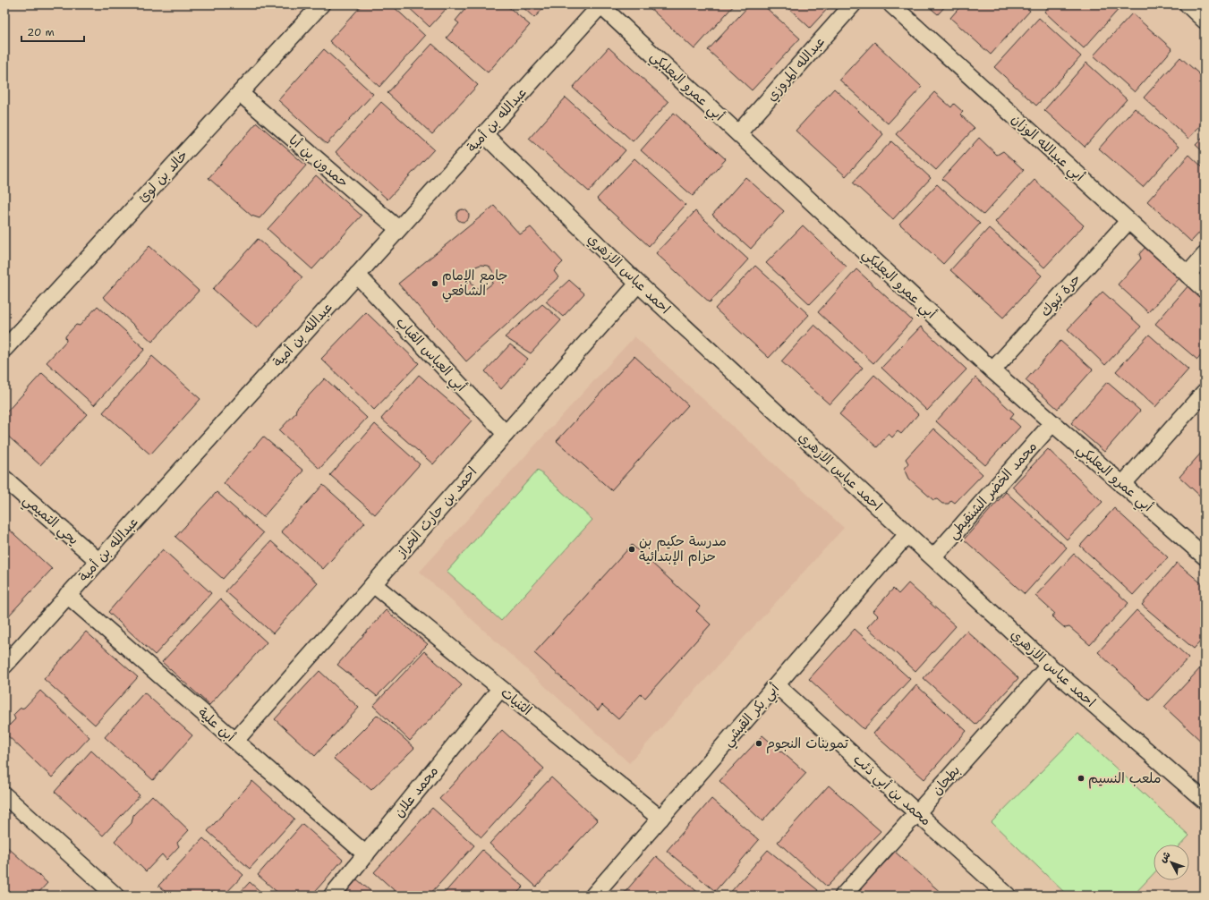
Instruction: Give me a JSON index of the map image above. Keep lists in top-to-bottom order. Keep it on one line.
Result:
{"streets":{"street":["عبدالله المروزي","أبي عمرو البعلبكي","عبدالله بن أمية","أبي عبدالله الوزان","حمدون بن أبا","خالد بن لوئ","احمد عباس الازهري","حرة تبوك","أبي العباس القباب","محمد الخضر الشنقيطي","احمد بن حارث الخراز","يحي التميمي","الثنيات","أبي بكر القبشي","أبن علية","بطحان","محمد بن أبي ذئب","محمد علان"]},"crossings":[["عبدالله المروزي","أبي عمرو البعلبكي"],["أبي عمرو البعلبكي","عبدالله بن أمية"],["أبي عمرو البعلبكي","حرة تبوك"],["أبي عمرو البعلبكي","محمد الخضر الشنقيطي"],["عبدالله بن أمية","حمدون بن أبا"],["عبدالله بن أمية","احمد عباس الازهري"],["عبدالله بن أمية","أبي العباس القباب"],["عبدالله بن أمية","يحي التميمي"],["عبدالله بن أمية","أبن علية"],["أبي عبدالله الوزان","حرة تبوك"],["حمدون بن أبا","خالد بن لوئ"],["احمد عباس الازهري","محمد الخضر الشنقيطي"],["احمد عباس الازهري","احمد بن حارث الخراز"],["احمد عباس الازهري","أبي بكر القبشي"],["احمد عباس الازهري","بطحان"],["أبي العباس القباب","احمد بن حارث الخراز"],["احمد بن حارث الخراز","الثنيات"],["احمد بن حارث الخراز","أبن علية"],["الثنيات","أبي بكر القبشي"],["الثنيات","محمد علان"],["أبي بكر القبشي","محمد بن أبي ذئب"],["أبن علية","محمد علان"],["بطحان","محمد بن أبي ذئب"]],"places":["جامع الإمام الشافعي","مدرسة حكيم بن حزام الإبتدائية","تموينات النجوم","ملعب النسيم"],"scale_bar":"20 m","north":"top left"}
